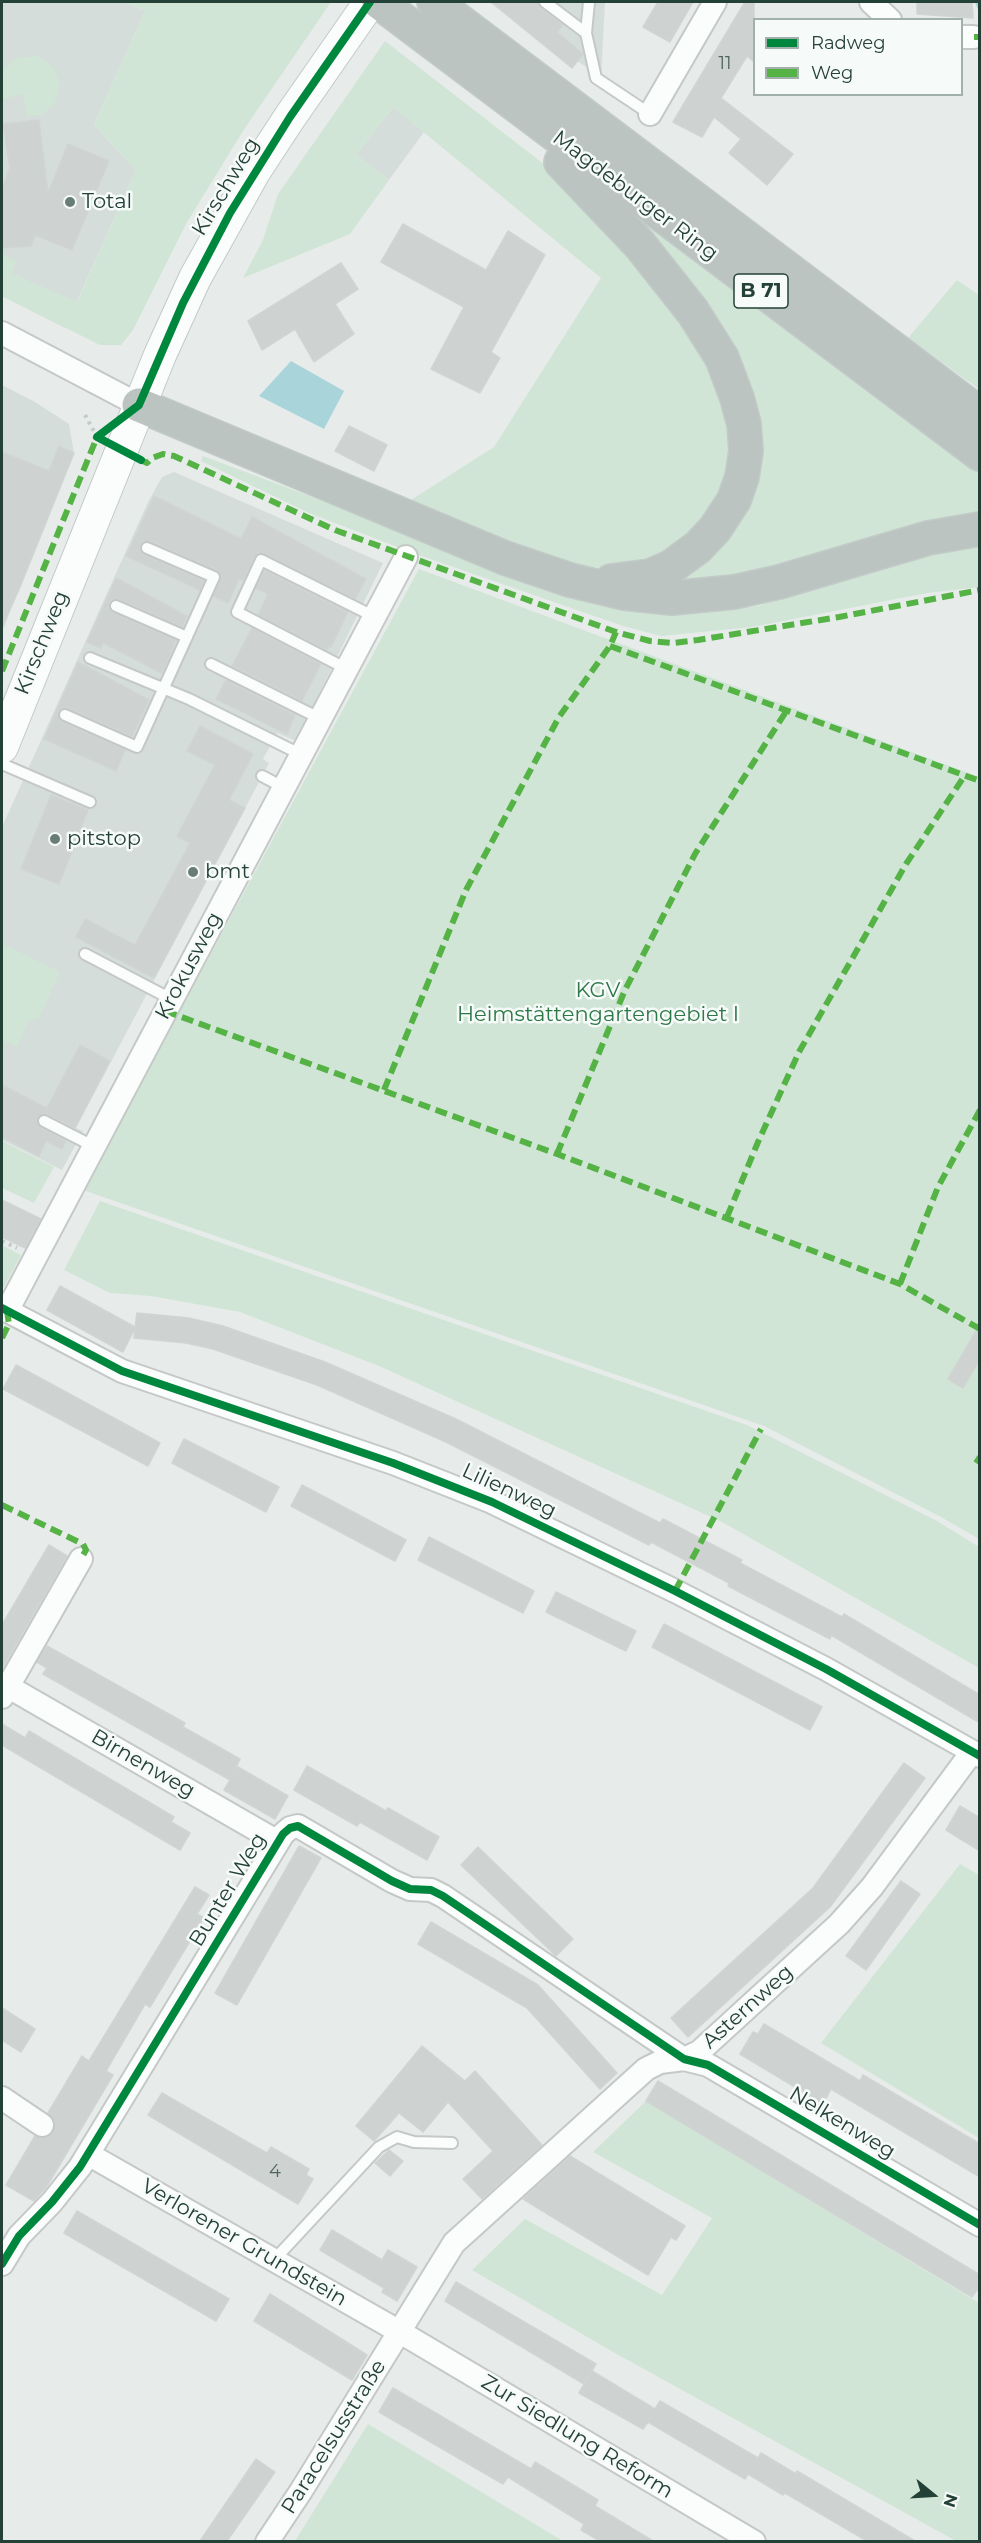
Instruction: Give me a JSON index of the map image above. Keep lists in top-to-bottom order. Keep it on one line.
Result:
{"streets":{"highway":["Magdeburger Ring","B 71"],"main road":["Kirschweg"],"street":["Krokusweg","Lilienweg","Birnenweg","Bunter Weg","Asternweg","Nelkenweg","Verlorener Grundstein","Paracelsusstraße","Zur Siedlung Reform"]},"crossings":[["Krokusweg","Lilienweg"],["Lilienweg","Asternweg"],["Birnenweg","Bunter Weg"],["Bunter Weg","Asternweg"],["Bunter Weg","Nelkenweg"],["Bunter Weg","Verlorener Grundstein"],["Asternweg","Nelkenweg"],["Asternweg","Verlorener Grundstein"],["Asternweg","Paracelsusstraße"],["Asternweg","Zur Siedlung Reform"],["Verlorener Grundstein","Paracelsusstraße"],["Verlorener Grundstein","Zur Siedlung Reform"],["Paracelsusstraße","Zur Siedlung Reform"]],"parks":["KGV Heimstättengartengebiet I"],"places":["Total","pitstop","bmt"],"house_numbers":["11","4"],"legend":["Radweg","Weg"],"north":"right"}
